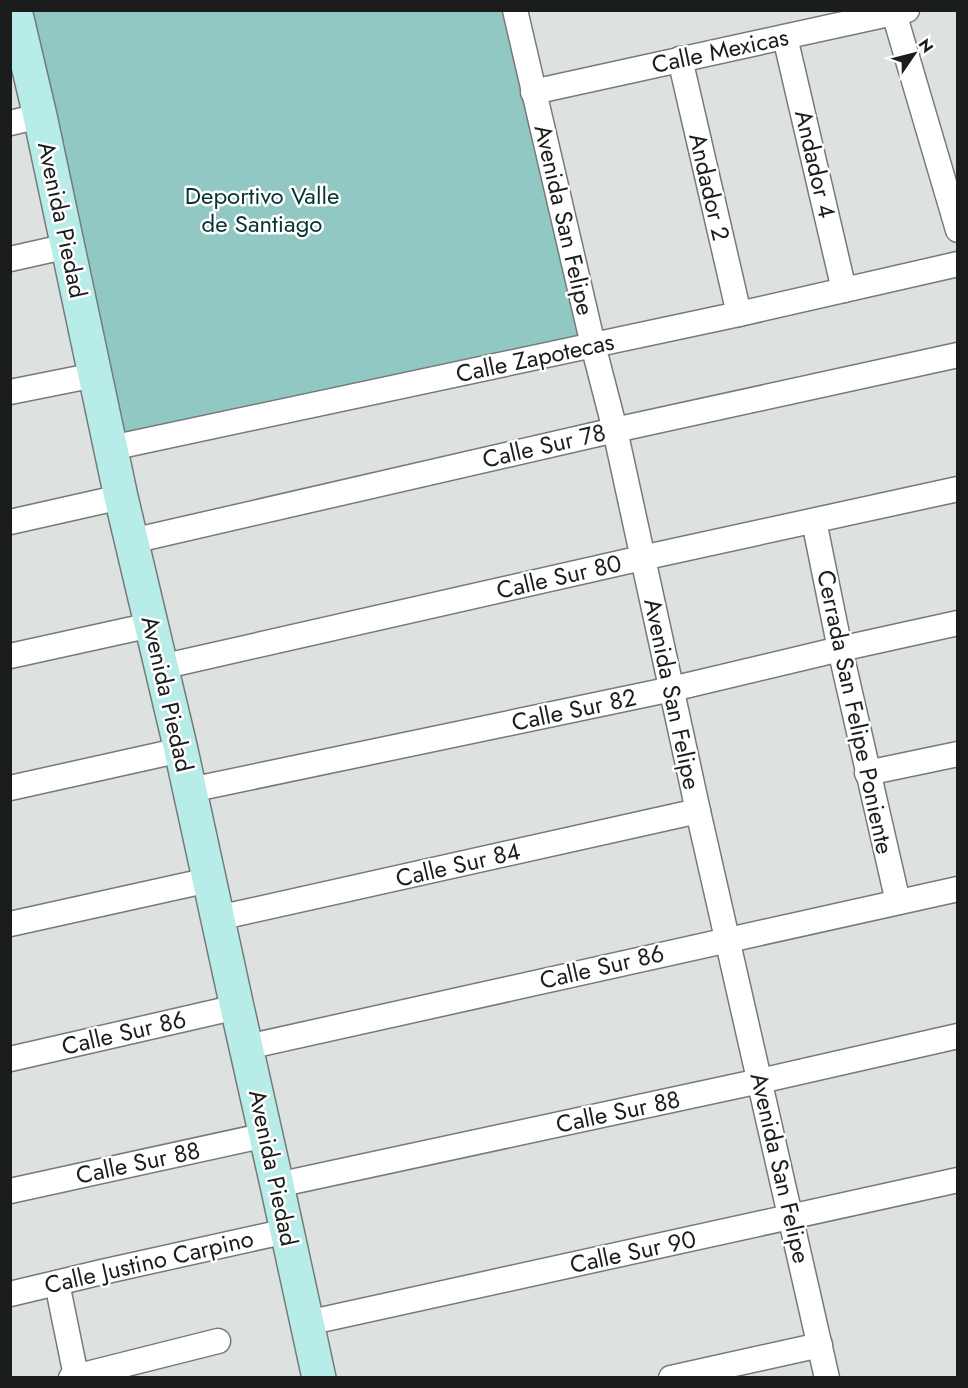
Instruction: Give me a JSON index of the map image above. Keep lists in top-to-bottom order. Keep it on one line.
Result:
{"streets":{"street":["Calle Mexicas","Andador 4","Andador 2","Avenida Piedad","Avenida San Felipe","Calle Zapotecas","Calle Sur 78","Calle Sur 80","Calle Sur 82","Cerrada San Felipe Poniente","Calle Sur 84","Calle Sur 86","Calle Sur 88","Calle Sur 90","Calle Justino Carpino"]},"crossings":[["Calle Mexicas","Andador 4"],["Calle Mexicas","Andador 2"],["Calle Mexicas","Avenida San Felipe"],["Andador 4","Calle Zapotecas"],["Andador 2","Calle Zapotecas"],["Avenida Piedad","Calle Zapotecas"],["Avenida Piedad","Calle Sur 78"],["Avenida Piedad","Calle Sur 80"],["Avenida Piedad","Calle Sur 82"],["Avenida Piedad","Calle Sur 84"],["Avenida Piedad","Calle Sur 86"],["Avenida Piedad","Calle Sur 88"],["Avenida Piedad","Calle Sur 90"],["Avenida Piedad","Calle Justino Carpino"],["Avenida San Felipe","Calle Zapotecas"],["Avenida San Felipe","Calle Sur 78"],["Avenida San Felipe","Calle Sur 80"],["Avenida San Felipe","Calle Sur 82"],["Avenida San Felipe","Calle Sur 84"],["Avenida San Felipe","Calle Sur 86"],["Avenida San Felipe","Calle Sur 88"],["Avenida San Felipe","Calle Sur 90"],["Calle Sur 80","Cerrada San Felipe Poniente"],["Calle Sur 82","Cerrada San Felipe Poniente"],["Cerrada San Felipe Poniente","Calle Sur 86"]],"parks":["Deportivo Valle de Santiago"],"north":"top right"}
